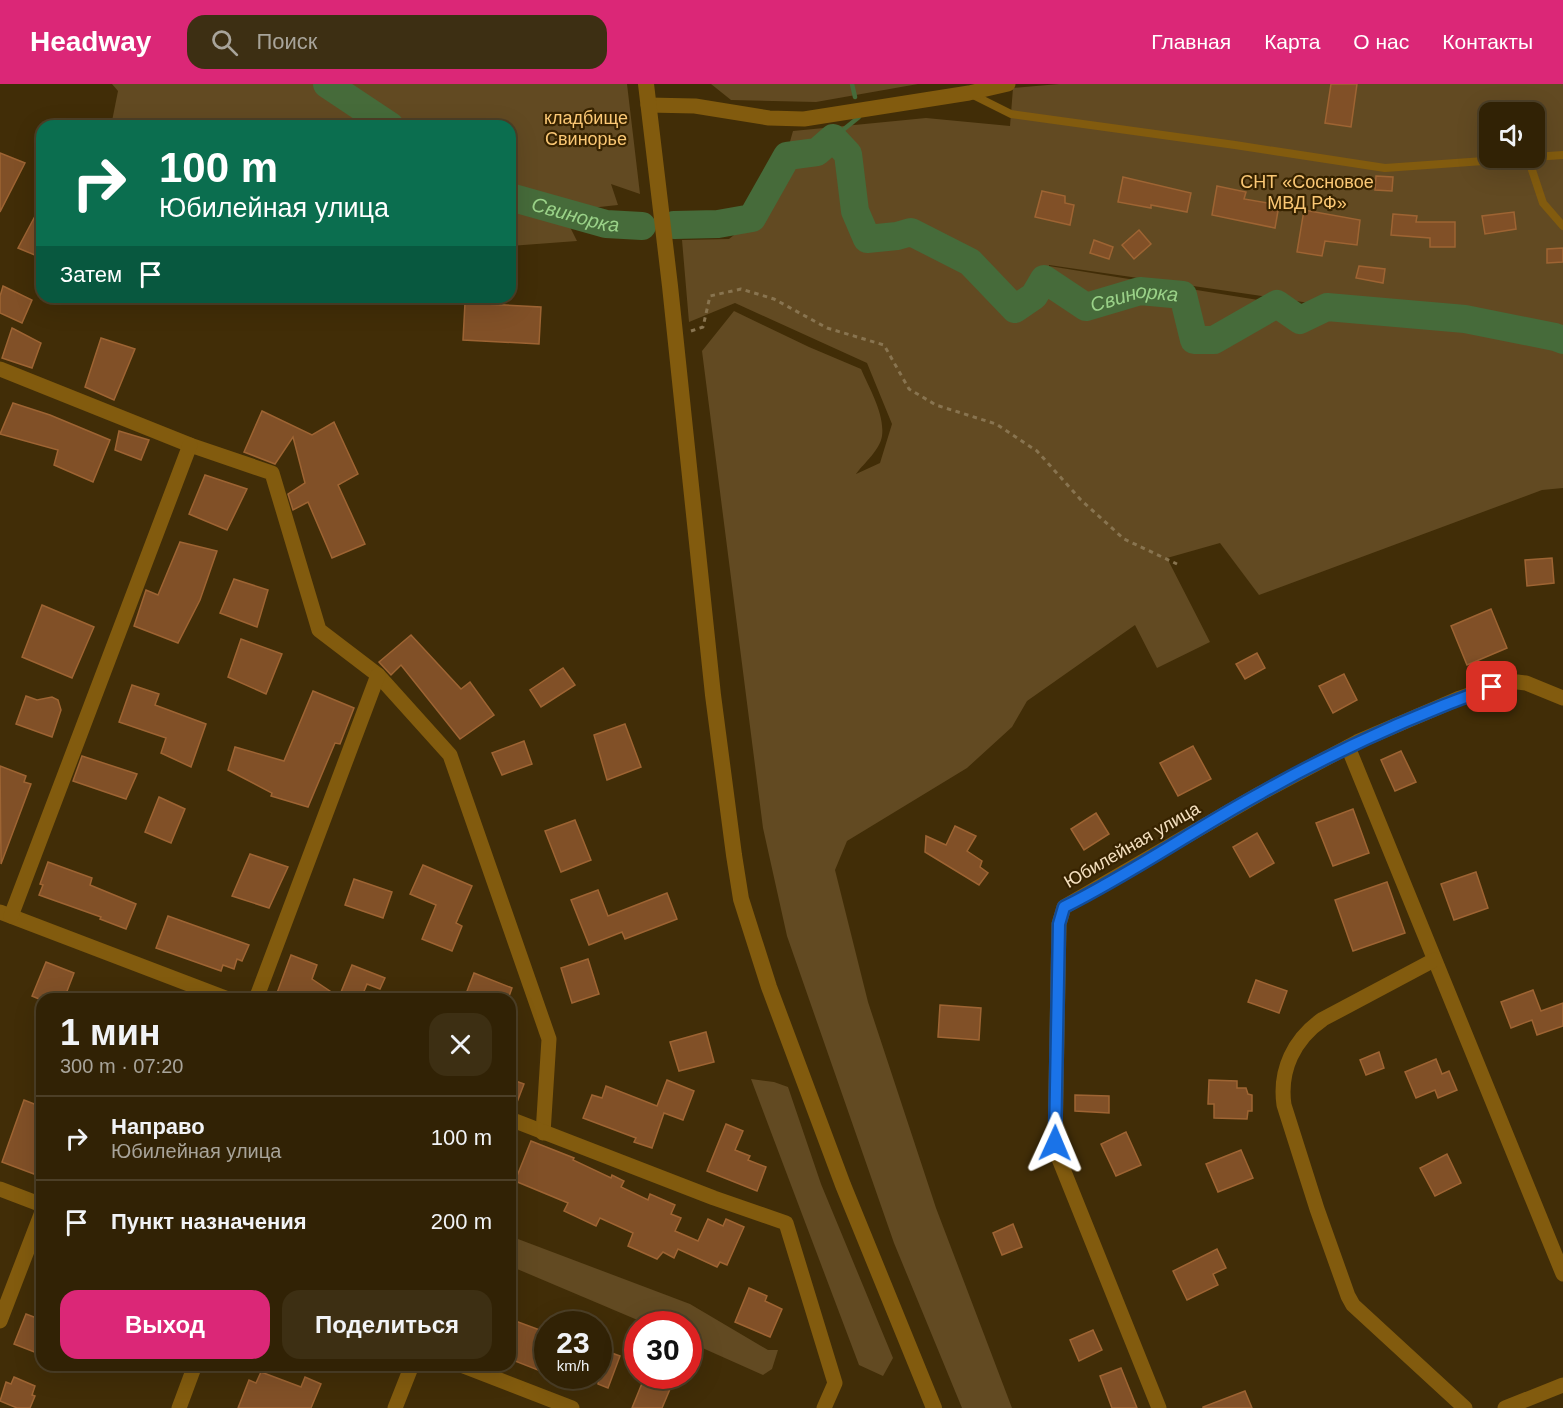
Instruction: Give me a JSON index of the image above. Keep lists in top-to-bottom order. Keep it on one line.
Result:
{"streets":{"street":["Юбилейная улица"]},"water":["Свинорка"],"parks":["кладбище Свинорье","СНТ «Сосновое МВД РФ»"],"page":{"header":"Headway","search":"Поиск","nav":["Главная","Карта","О нас","Контакты"],"turn":["100 m","Юбилейная улица"],"then":"Затем","heading":["1 мин","300 m · 07:20"],"list":[{"name":"Направо","note":"Юбилейная улица","value":"100 m"},{"name":"Пункт назначения","value":"200 m"}],"buttons":["Выход","Поделиться"],"speed":"23 km/h","limit":"30"}}
